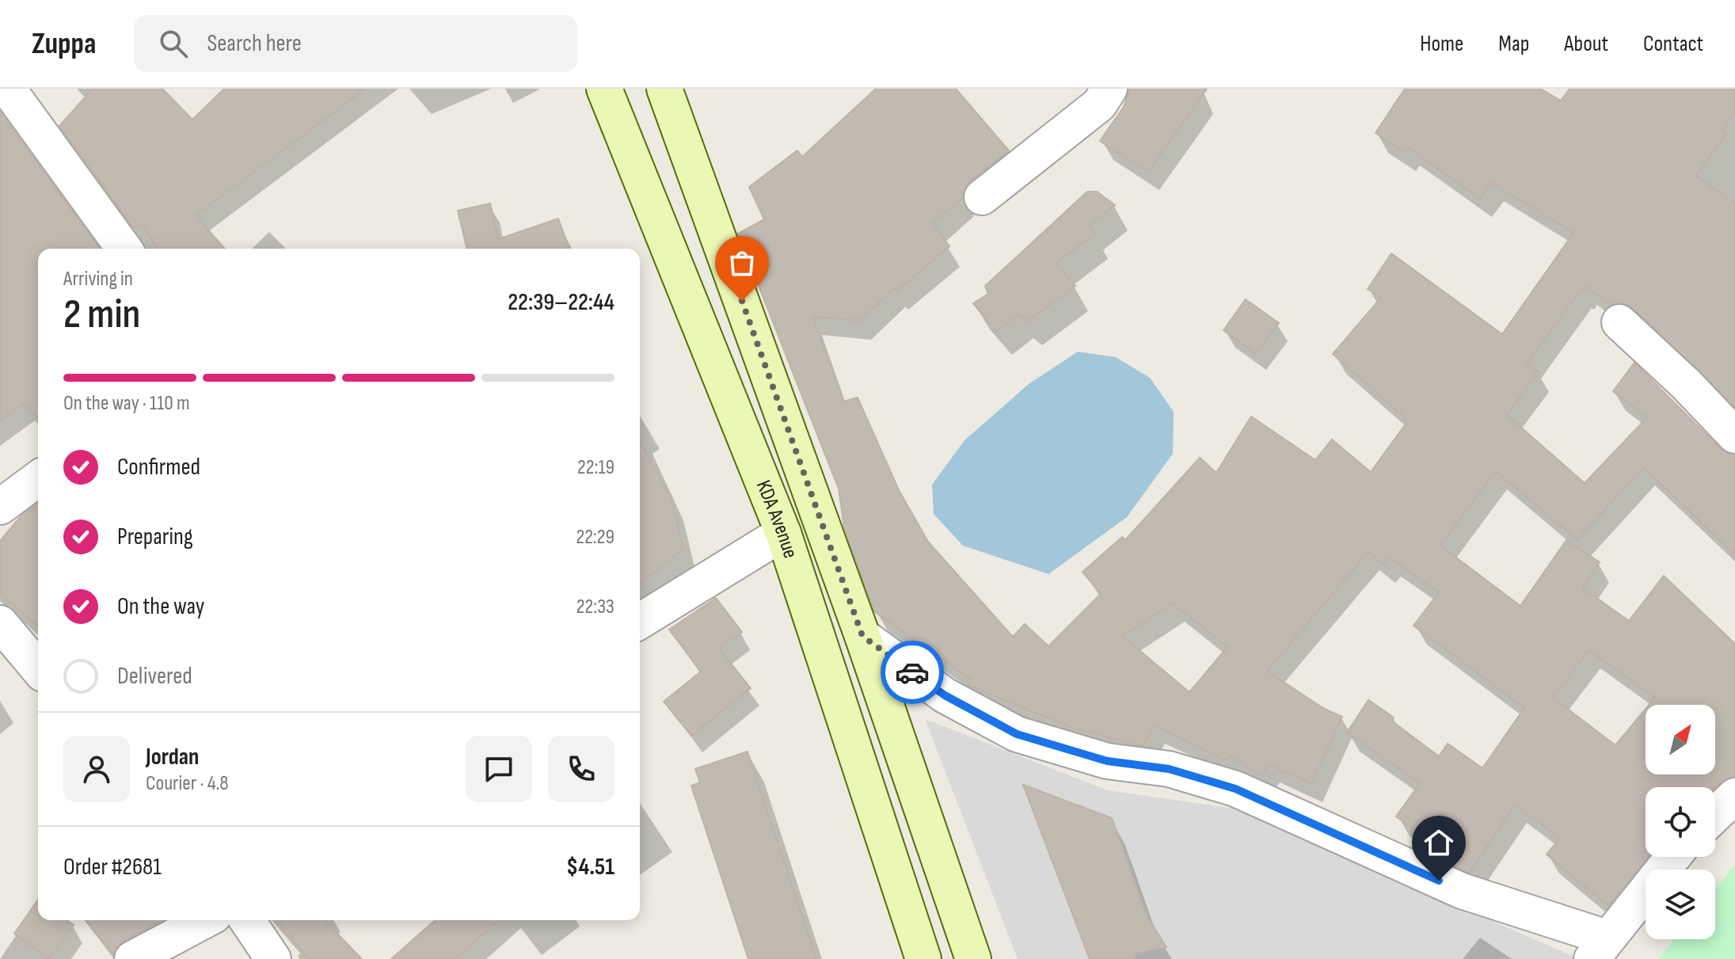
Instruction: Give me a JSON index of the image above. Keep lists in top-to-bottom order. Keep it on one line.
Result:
{"streets":{"main road":["KDA Avenue"]},"north":"top right","page":{"header":"Zuppa","search":"Search here","nav":["Home","Map","About","Contact"],"heading":["2 min","Arriving in","22:39–22:44"],"panel":["Jordan","Courier · 4.8","Order #2681","$4.51"],"bar":"On the way · 110 m","list":[["Confirmed","22:19"],["Preparing","22:29"],["On the way","22:33"],"Delivered"]}}
